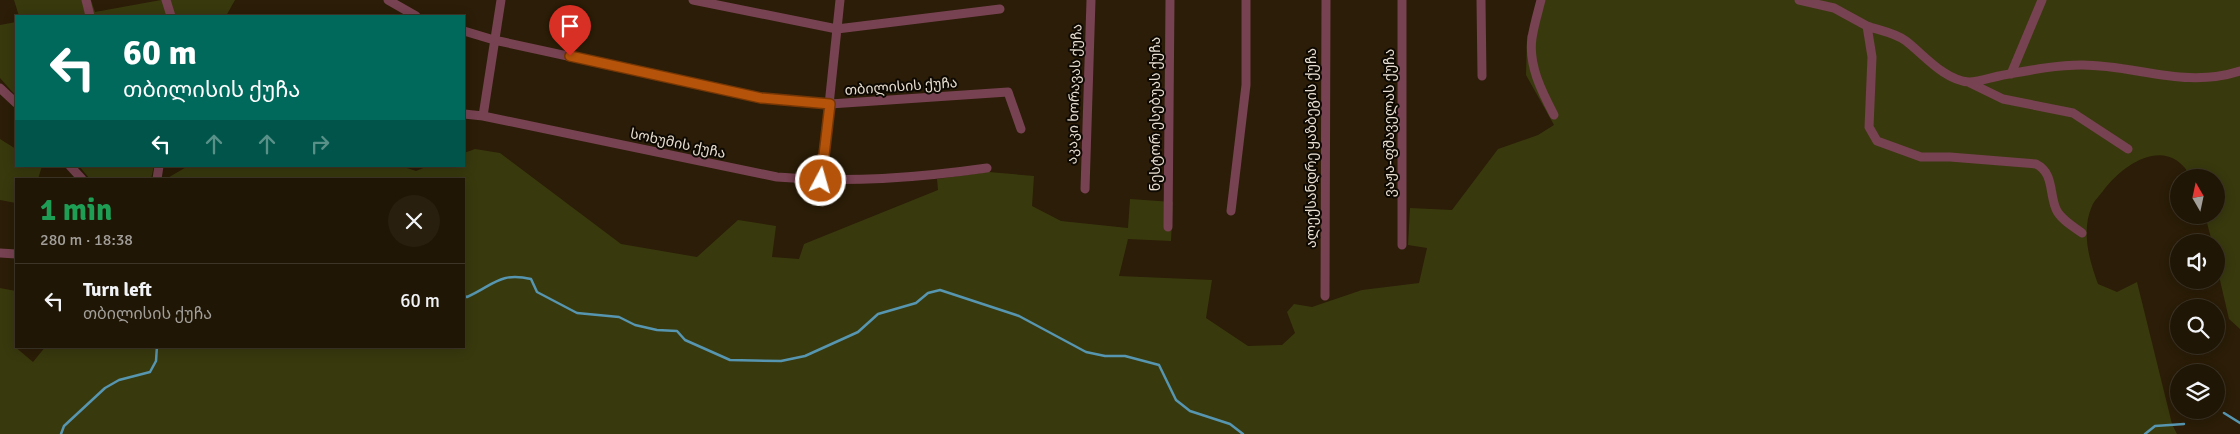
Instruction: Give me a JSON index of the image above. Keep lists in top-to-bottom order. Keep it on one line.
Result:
{"streets":{"street":["თბილისის ქუჩა","აკაკი ხორავას ქუჩა","ნესტორ ესებუას ქუჩა","ვაჟა-ფშაველას ქუჩა","სოხუმის ქუჩა","ალექსანდრე ყაზბეგის ქუჩა"]},"north":"top","page":{"turn":["60 m","თბილისის ქუჩა"],"heading":["1 min","280 m · 18:38"],"list":[{"name":"Turn left","note":"თბილისის ქუჩა","value":"60 m"}]}}
